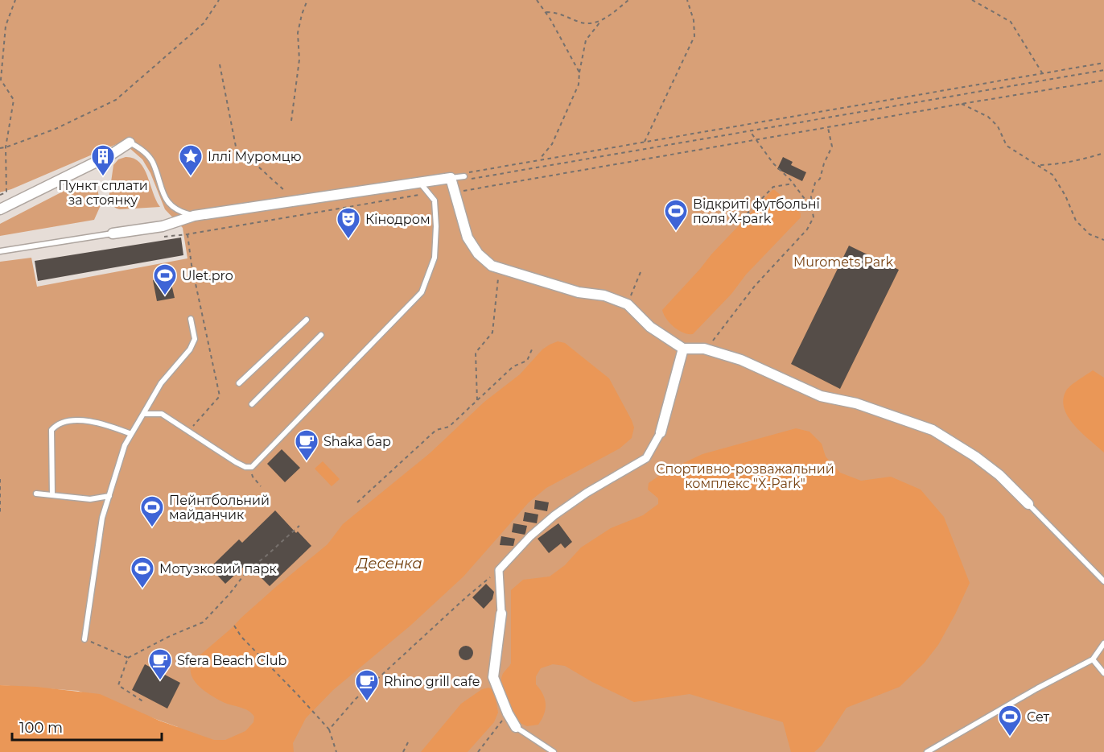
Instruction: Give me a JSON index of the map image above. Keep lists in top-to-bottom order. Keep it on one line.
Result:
{"water":["Десенка"],"parks":["Muromets Park","Спортивно-розважальний комплекс \"Х-Park\""],"places":{"building":["Пункт сплати за стоянку"],"place":["Іллі Муромцю"],"sports":["Відкриті футбольні поля X-park","Ulet.pro","Пейнтбольний майданчик","Мотузковий парк","Сет"],"theatre":["Кінодром"],"cafe":["Shaka бар","Sfera Beach Club","Rhino grill cafe"]},"scale_bar":"100 m"}
